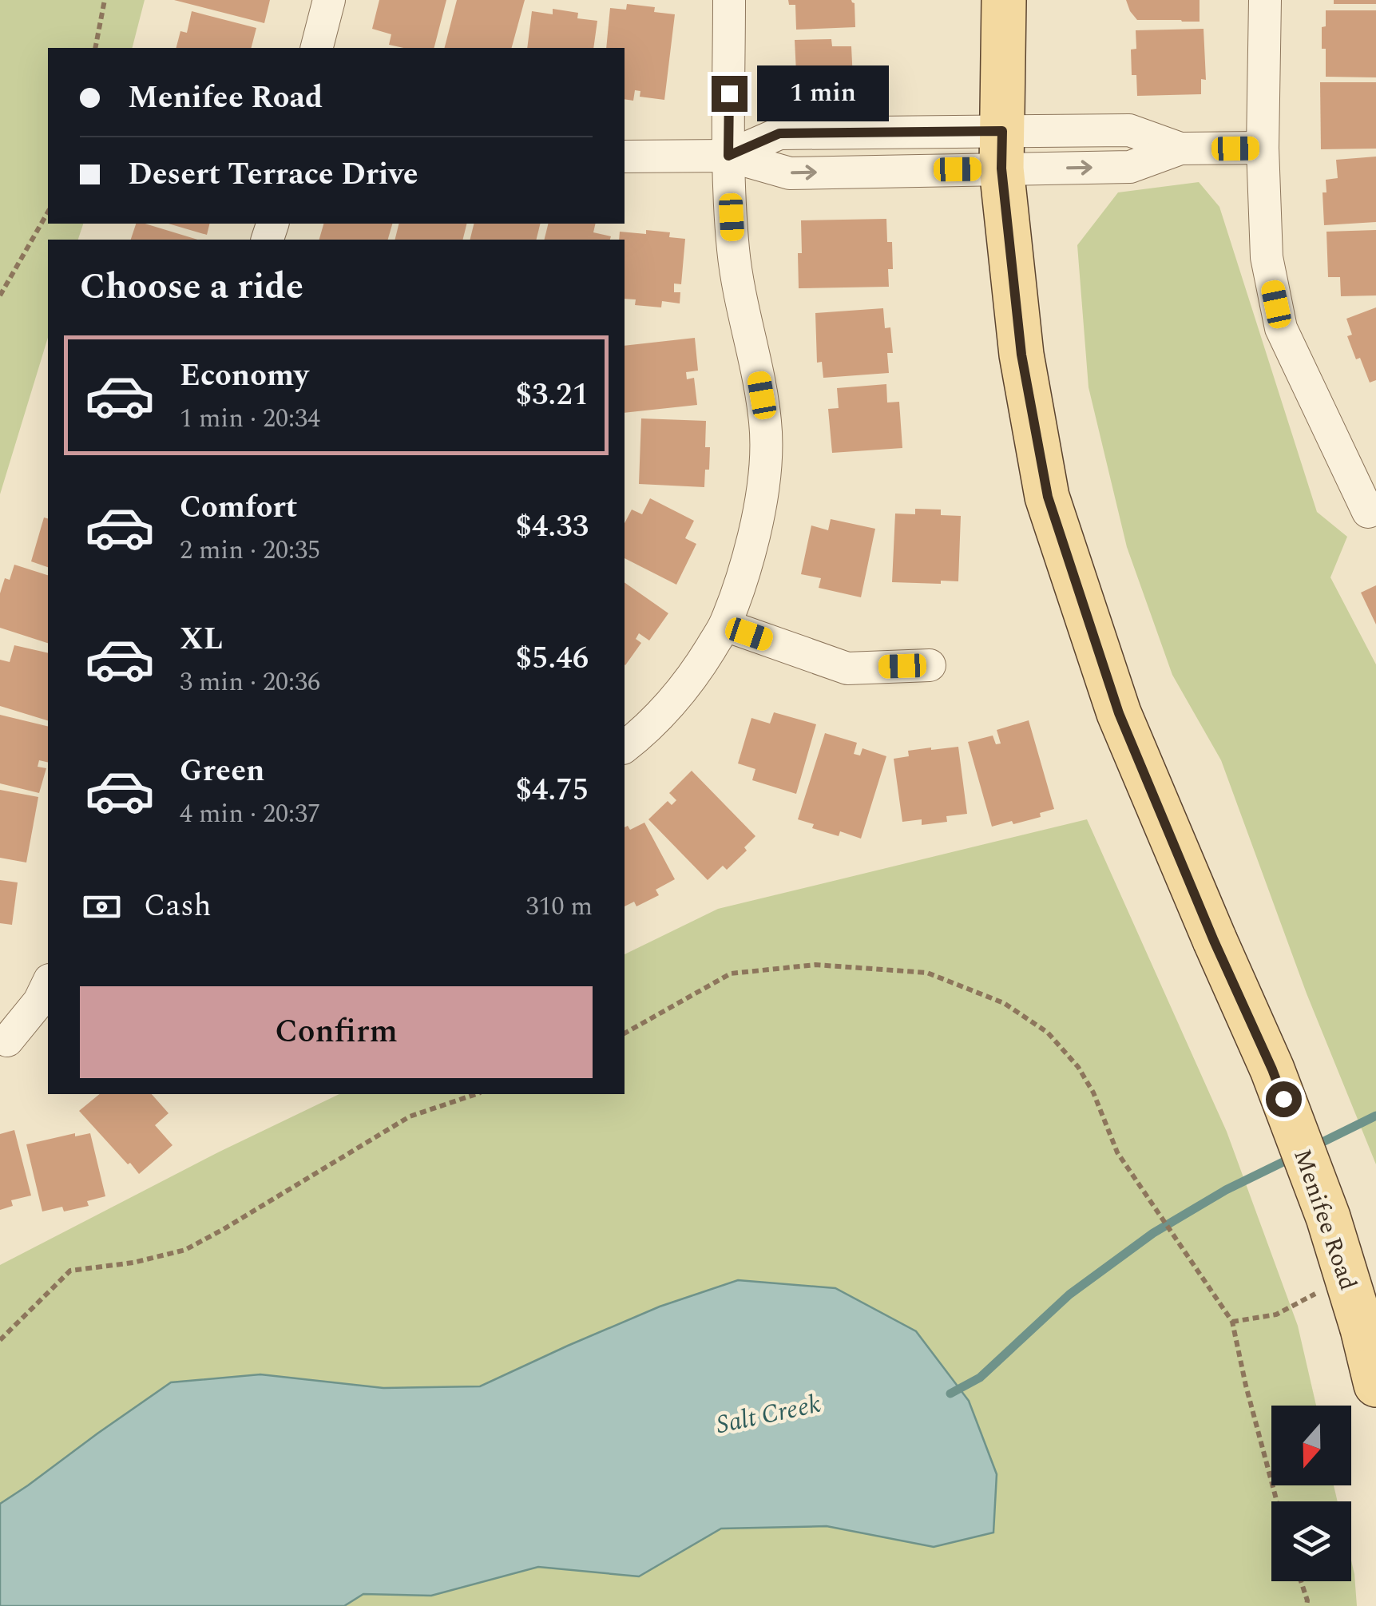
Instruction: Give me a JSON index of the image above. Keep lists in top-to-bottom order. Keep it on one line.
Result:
{"streets":{"main road":["Menifee Road"]},"water":["Salt Creek"],"north":"bottom","page":{"banner":["Menifee Road","Desert Terrace Drive"],"bubble":"1 min","heading":"Choose a ride","list":[{"name":"Economy","note":"1 min · 20:34","value":"$3.21"},{"name":"Comfort","note":"2 min · 20:35","value":"$4.33"},{"name":"XL","note":"3 min · 20:36","value":"$5.46"},{"name":"Green","note":"4 min · 20:37","value":"$4.75"}],"pay":["Cash","310 m"],"buttons":"Confirm"}}
